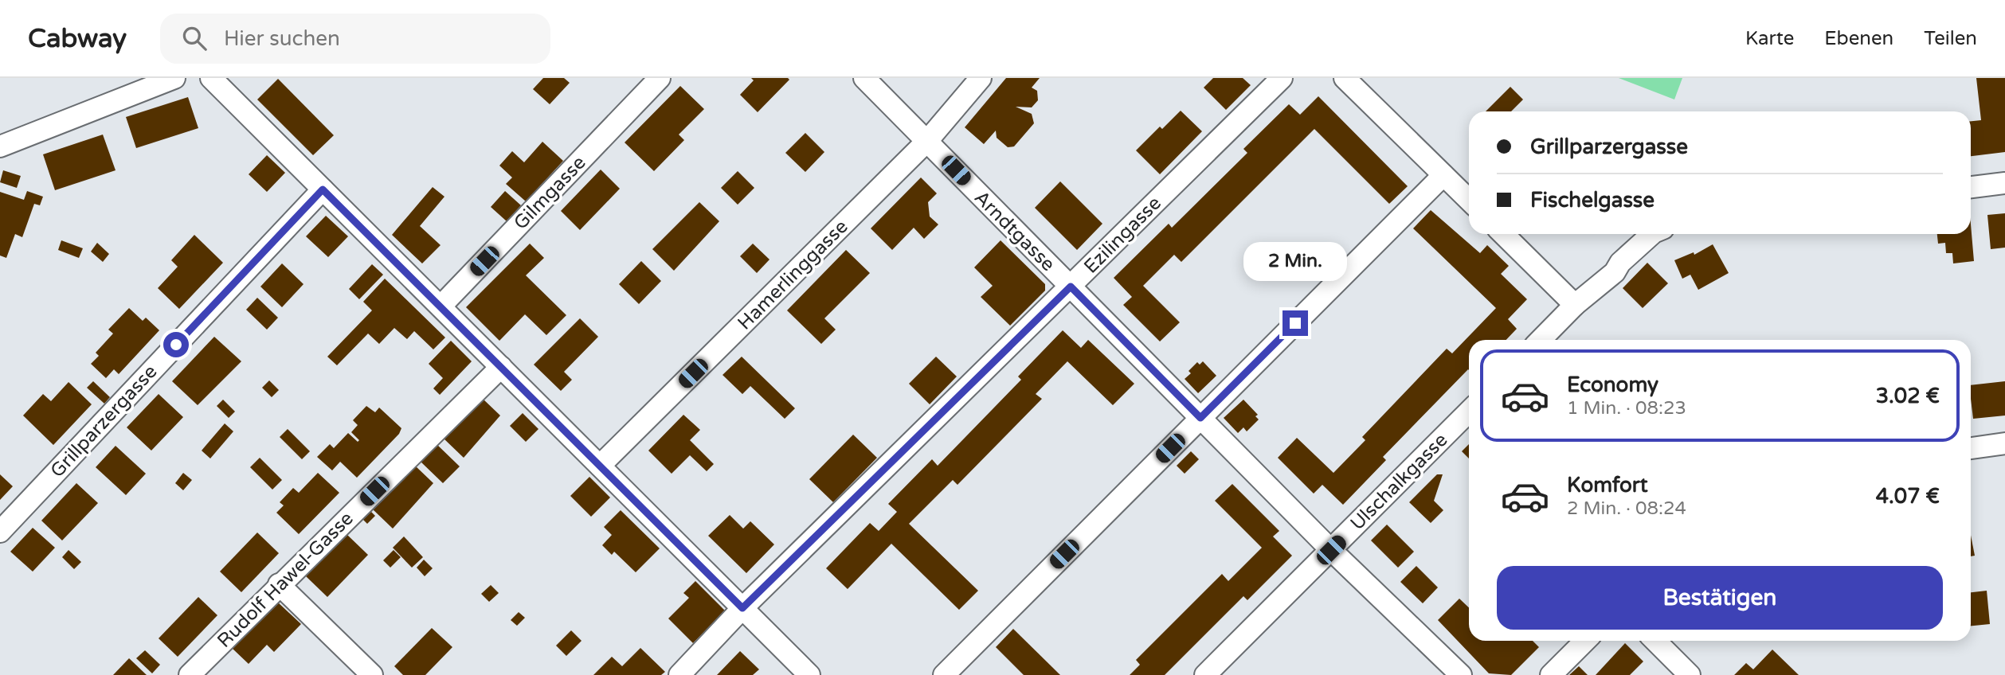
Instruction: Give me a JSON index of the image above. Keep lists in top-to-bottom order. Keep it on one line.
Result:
{"streets":{"street":["Gilmgasse","Arndtgasse","Ezilingasse","Hamerlinggasse","Grillparzergasse","Ulschalkgasse","Rudolf Hawel-Gasse"]},"crossings":[["Arndtgasse","Ezilingasse"],["Arndtgasse","Hamerlinggasse"],["Arndtgasse","Ulschalkgasse"]],"page":{"header":"Cabway","search":"Hier suchen","nav":["Karte","Ebenen","Teilen"],"banner":["Grillparzergasse","Fischelgasse"],"bubble":"2 Min.","list":[{"name":"Economy","note":"1 Min. · 08:23","value":"3.02 €"},{"name":"Komfort","note":"2 Min. · 08:24","value":"4.07 €"}],"buttons":"Bestätigen"}}
